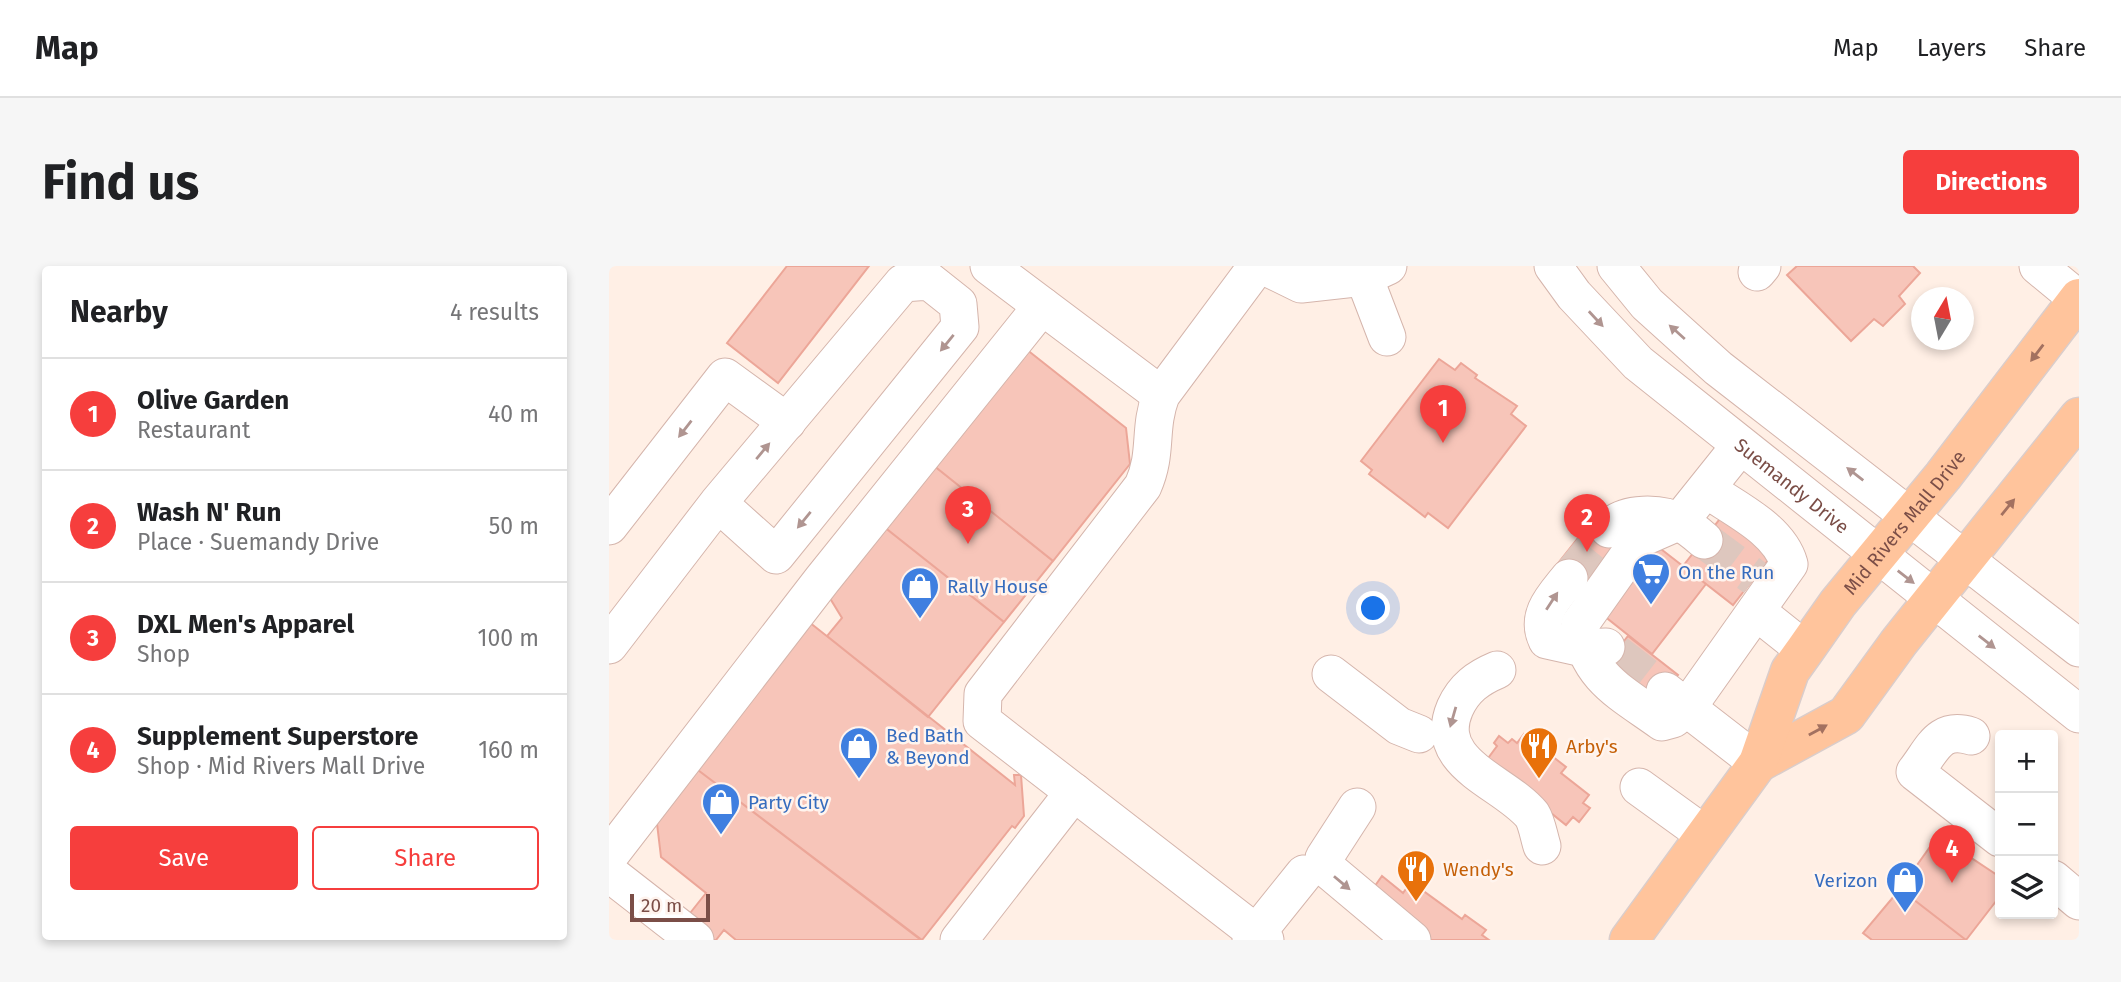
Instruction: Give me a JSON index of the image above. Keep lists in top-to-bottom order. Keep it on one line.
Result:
{"streets":{"main road":["Mid Rivers Mall Drive"],"street":["Suemandy Drive"]},"crossings":[["Suemandy Drive","Mid Rivers Mall Drive"]],"places":{"supermarket":["On the Run"],"shop":["Rally House","Bed Bath & Beyond","Party City","Verizon"],"restaurant":["Arby's","Wendy's"]},"scale_bar":"20 m","north":"top","page":{"header":"Map","nav":["Map","Layers","Share"],"buttons":["Directions",["Save","Share"]],"title":"Find us","heading":["Nearby","4 results"],"list":[{"mark":"1","name":"Olive Garden","note":"Restaurant","value":"40 m"},{"mark":"2","name":"Wash N' Run","note":"Place · Suemandy Drive","value":"50 m"},{"mark":"3","name":"DXL Men's Apparel","note":"Shop","value":"100 m"},{"mark":"4","name":"Supplement Superstore","note":"Shop · Mid Rivers Mall Drive","value":"160 m"}],"pins":["1","3","2","4"],"map_buttons":["+","−"],"scale":"20 m"}}
